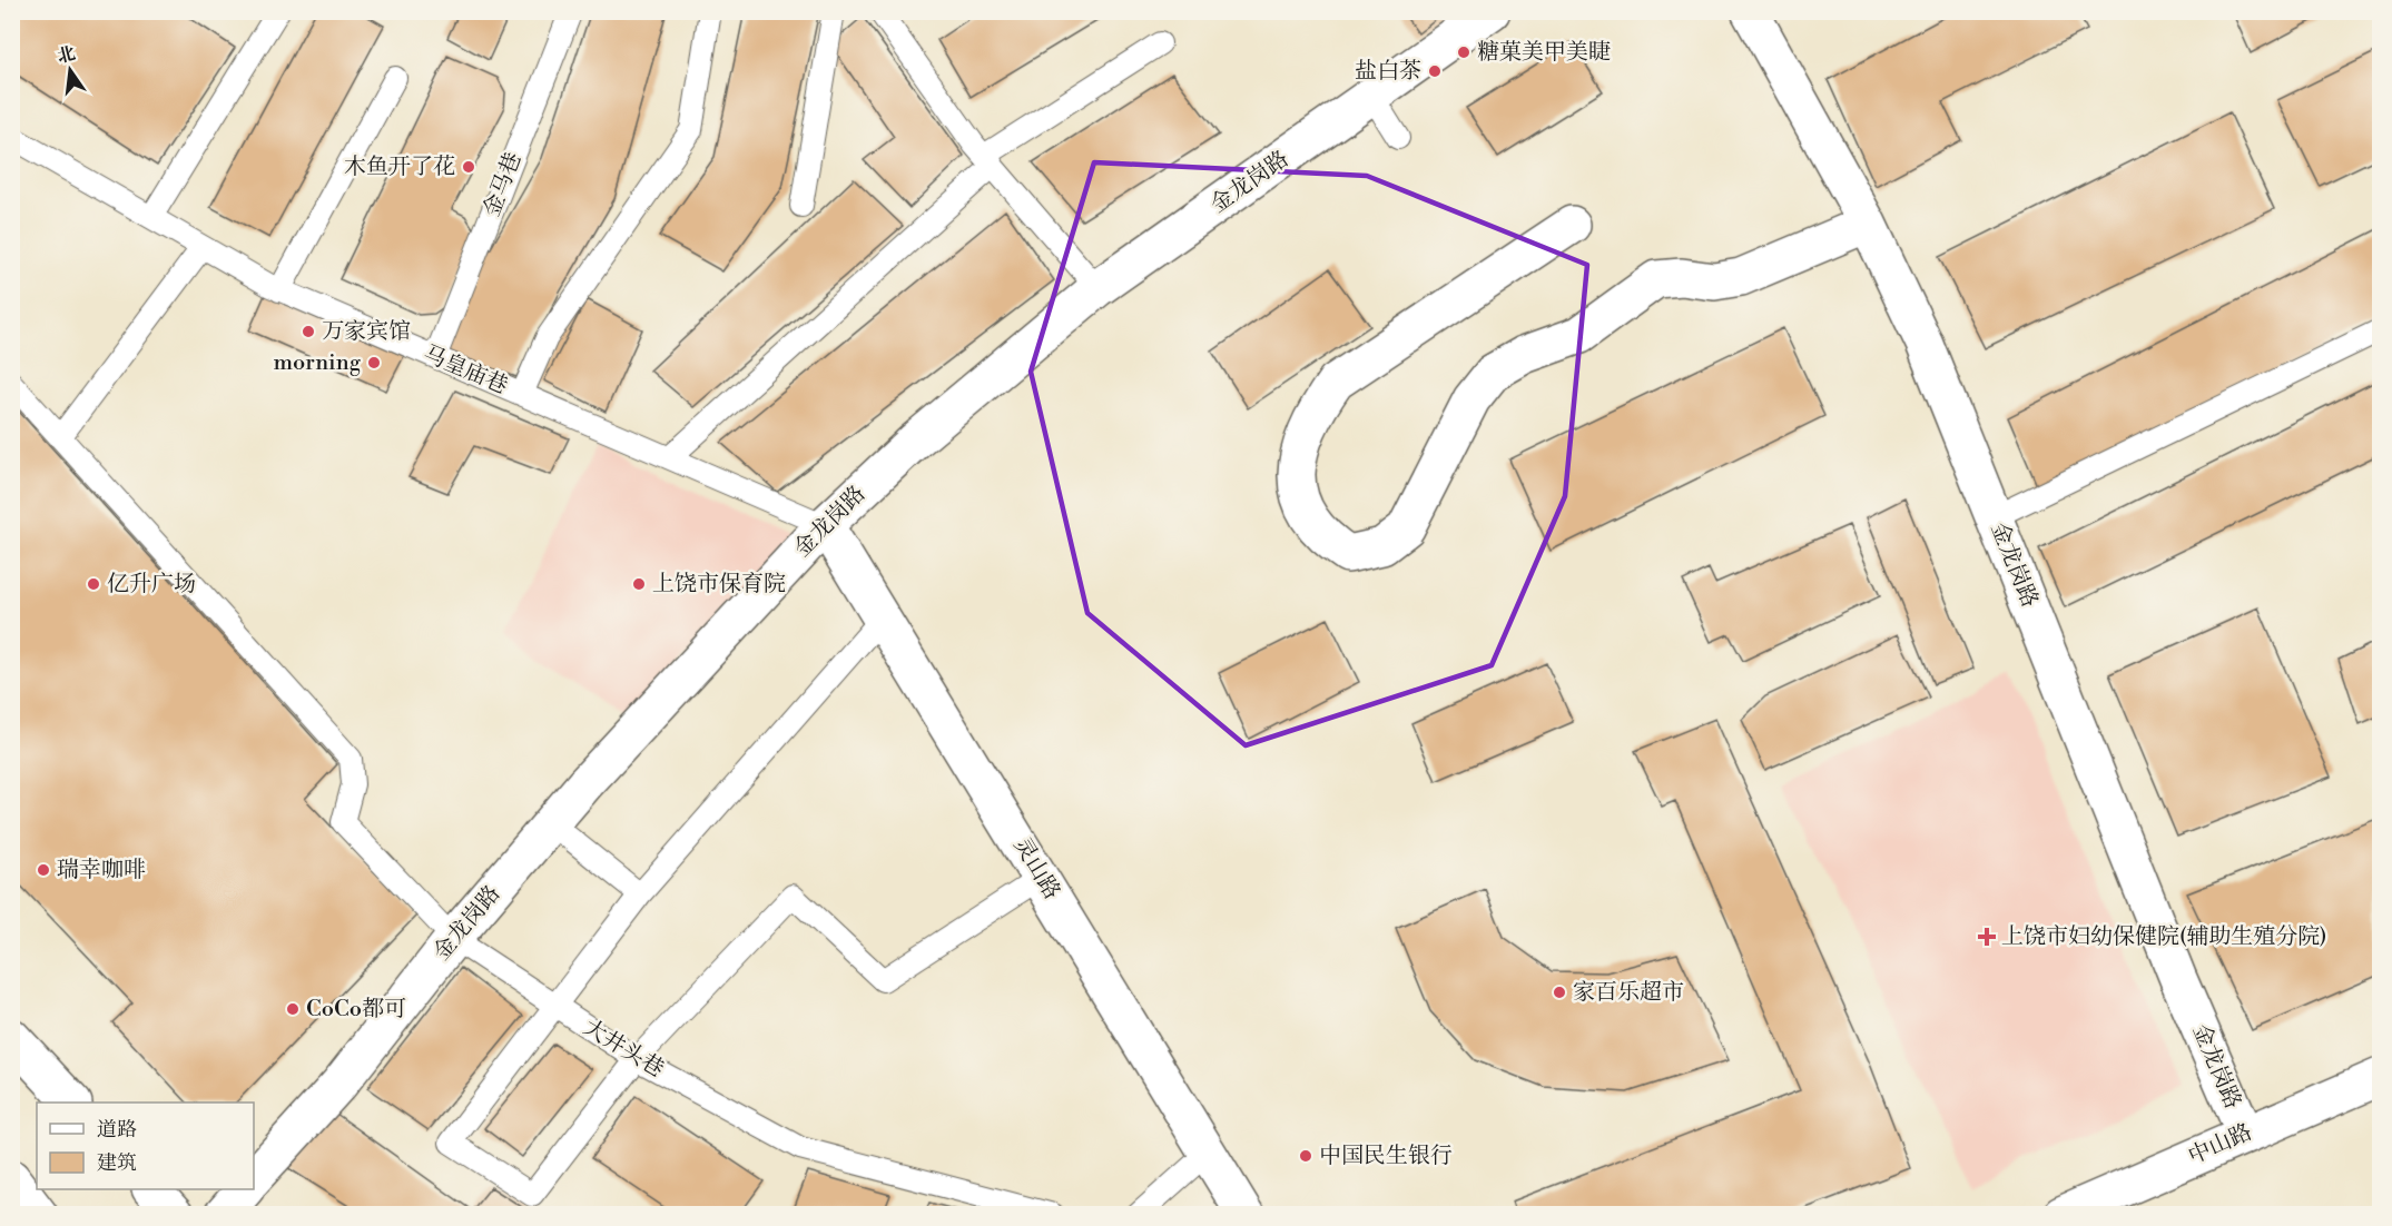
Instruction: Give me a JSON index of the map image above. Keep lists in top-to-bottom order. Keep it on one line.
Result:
{"streets":{"street":["金龙岗路","灵山路","中山路"],"lane":["金马巷","马皇庙巷","大井头巷"]},"crossings":[["金龙岗路","马皇庙巷"],["金龙岗路","灵山路"],["金龙岗路","大井头巷"],["金龙岗路","中山路"],["金马巷","马皇庙巷"],["马皇庙巷","灵山路"]],"places":{"other":["糖菓美甲美睫","盐白茶","木鱼开了花","万家宾馆","morning","亿升广场","上饶市保育院","瑞幸咖啡","家百乐超市","CoCo都可","中国民生银行"],"health":["上饶市妇幼保健院(辅助生殖分院)"]},"legend":["道路","建筑"],"north":"top"}
